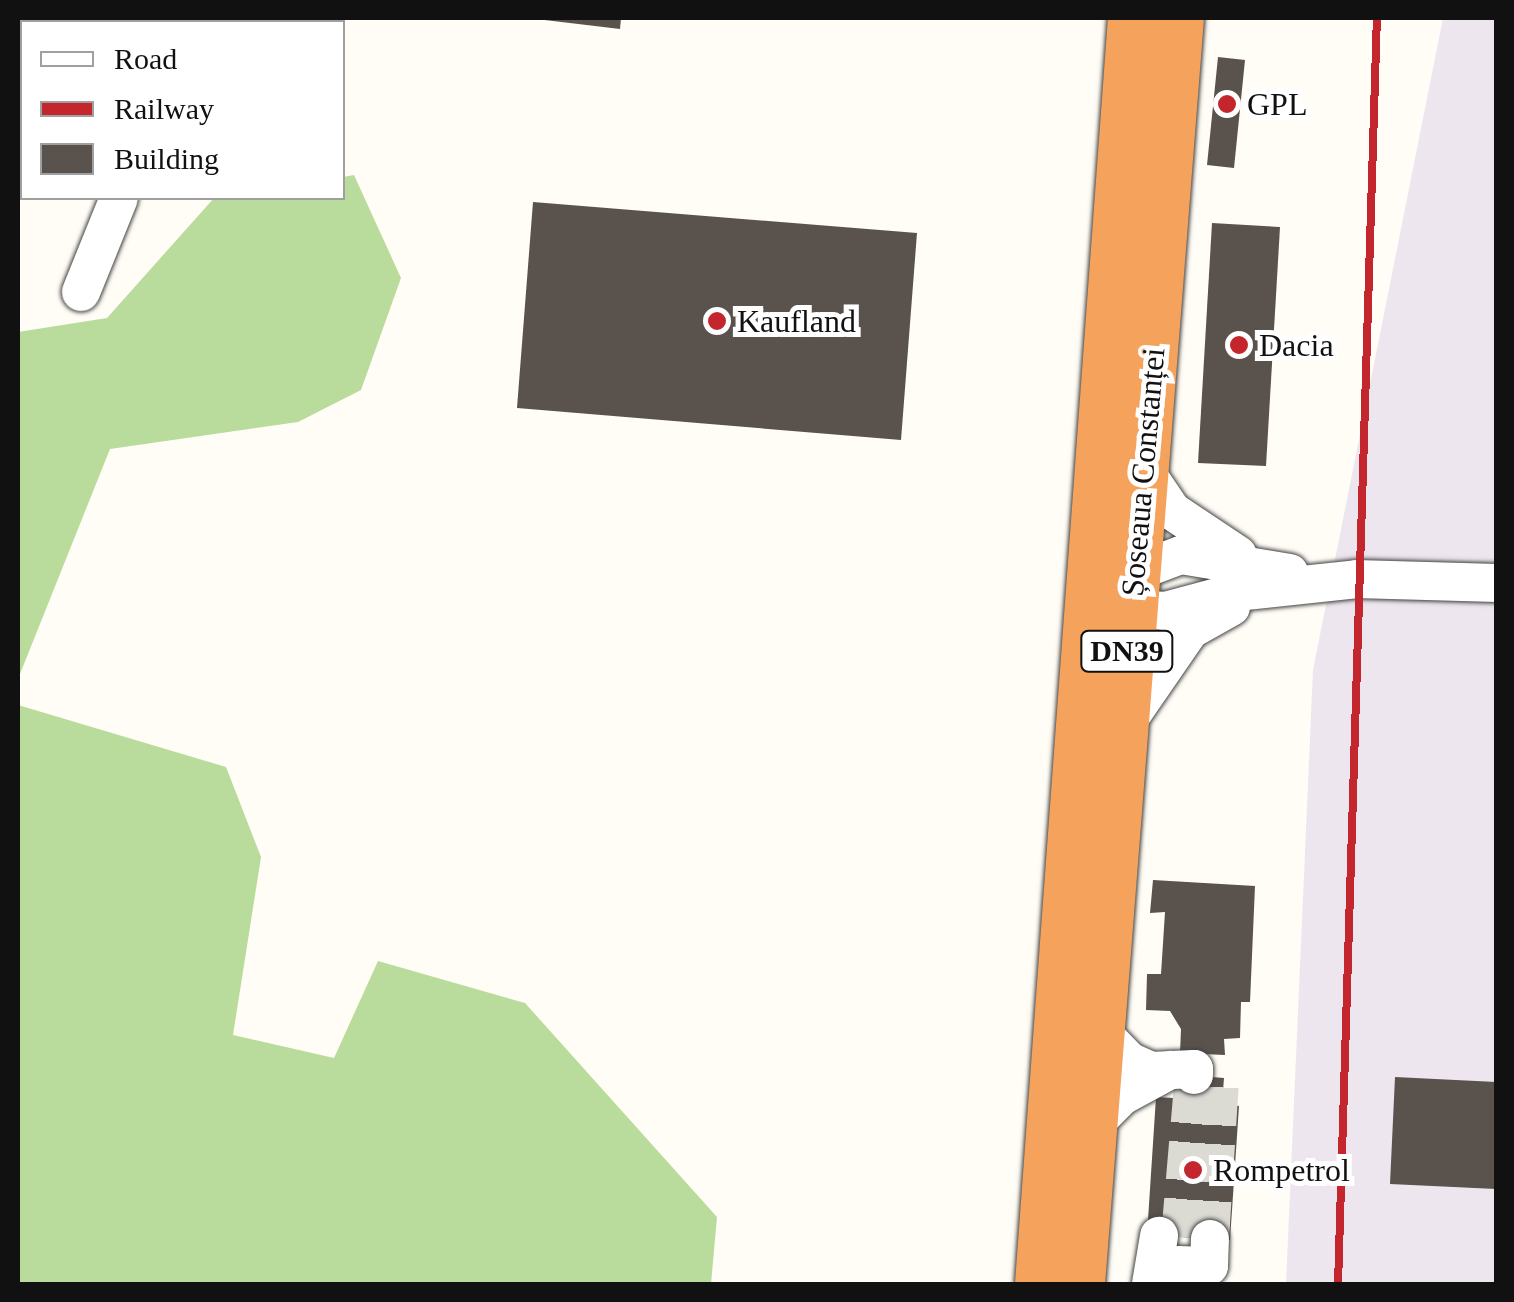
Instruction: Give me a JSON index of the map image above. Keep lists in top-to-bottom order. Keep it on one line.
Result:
{"streets":{"highway":["Șoseaua Constanței","DN39"]},"places":["GPL","Kaufland","Dacia","Rompetrol"],"legend":["Road","Railway","Building"]}
